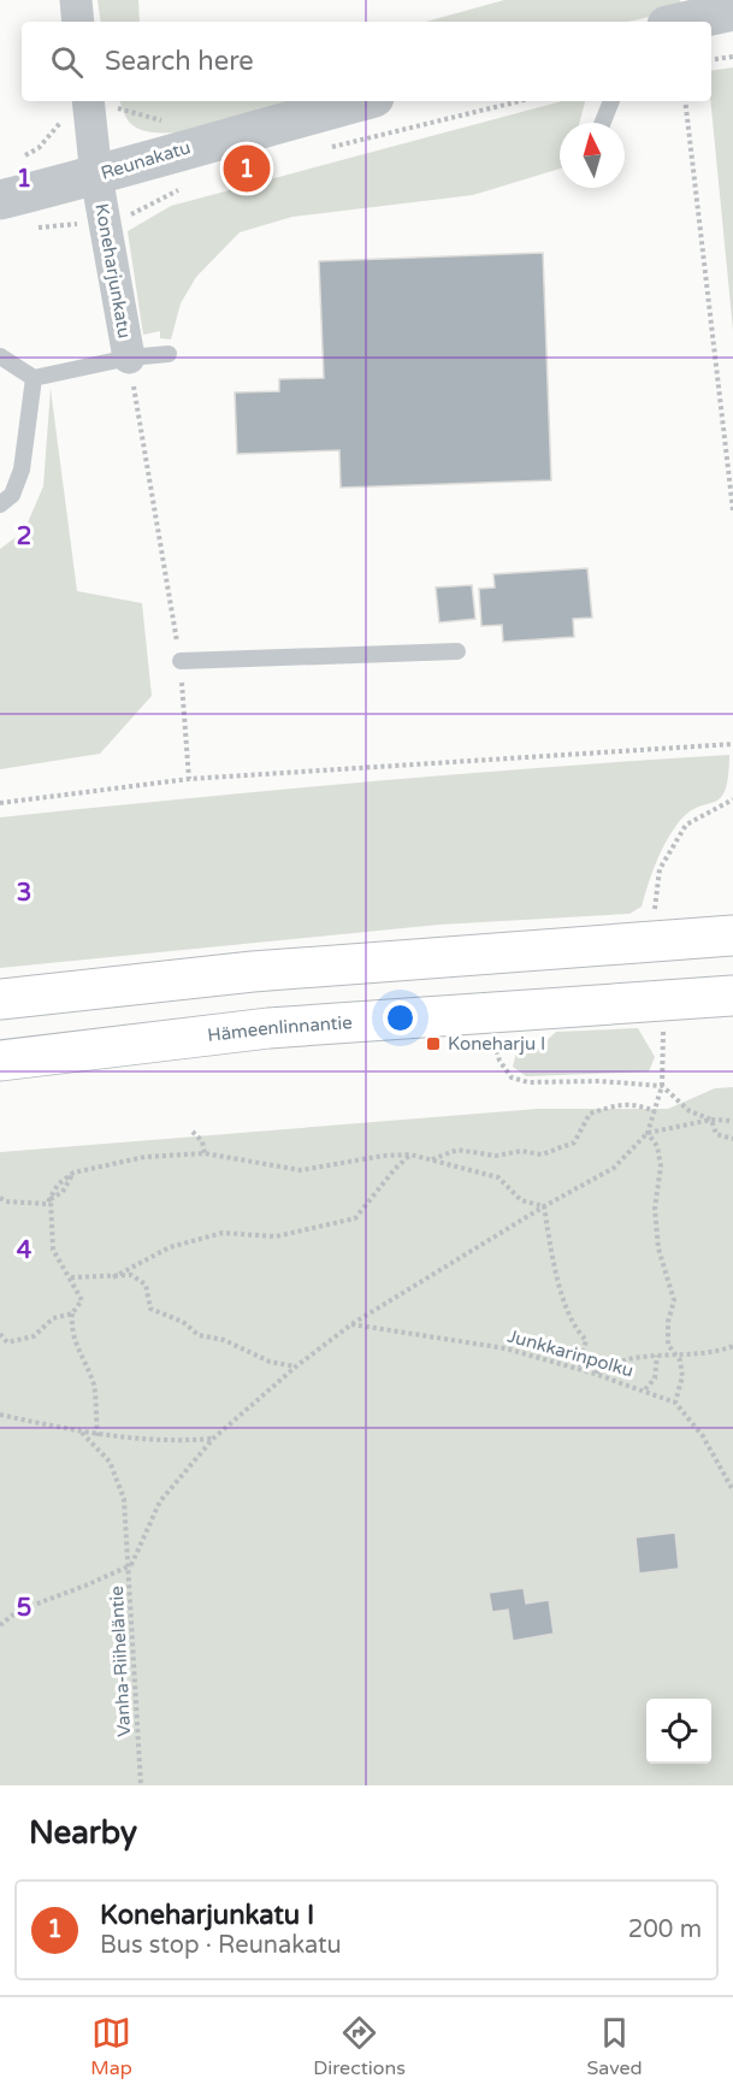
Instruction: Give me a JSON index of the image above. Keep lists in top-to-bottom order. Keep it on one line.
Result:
{"streets":{"main road":["Hämeenlinnantie"],"street":["Reunakatu","Koneharjunkatu"],"path":["Junkkarinpolku","Vanha-Riiheläntie"]},"crossings":[["Reunakatu","Koneharjunkatu"],["Junkkarinpolku","Vanha-Riiheläntie"]],"places":{"transit":["Koneharju I"]},"north":"top","page":{"search":"Search here","pins":"1","heading":"Nearby","list":[{"mark":"1","name":"Koneharjunkatu I","note":"Bus stop · Reunakatu","value":"200 m"}],"nav":["Map","Directions","Saved"]},"grid":{"rows":["1","2","3","4","5"]}}
